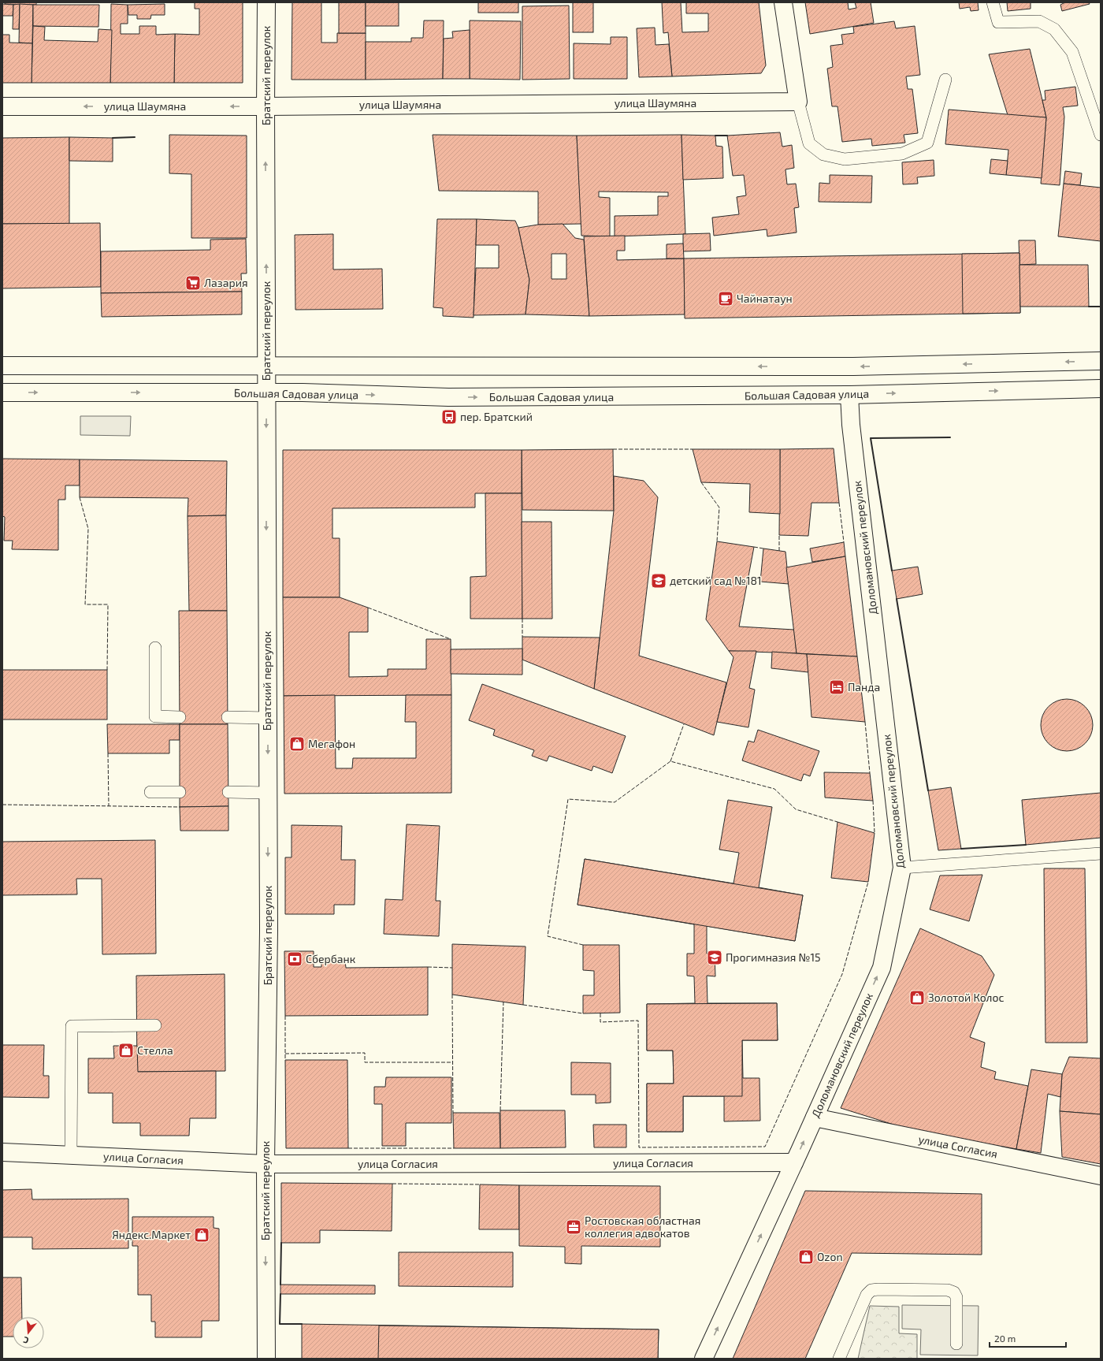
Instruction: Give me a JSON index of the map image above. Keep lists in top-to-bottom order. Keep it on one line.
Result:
{"streets":{"street":["Братский переулок","улица Шаумяна","Большая Садовая улица","Доломановский переулок","улица Согласия"]},"crossings":[["Братский переулок","улица Шаумяна"],["Братский переулок","Большая Садовая улица"],["Братский переулок","улица Согласия"],["Большая Садовая улица","Доломановский переулок"],["Доломановский переулок","улица Согласия"]],"one_way":["Доломановский переулок"],"places":{"supermarket":["Лазария"],"cafe":["Чайнатаун"],"bus stop":["пер. Братский"],"school or university":["детский сад №181","Прогимназия №15"],"hotel":["Панда"],"shop":["Мегафон","Золотой Колос","Стелла","Яндекс.Маркет","Ozon"],"bank":["Сбербанк"],"office":["Ростовская областная коллегия адвокатов"]},"scale_bar":"20 m","north":"bottom"}
